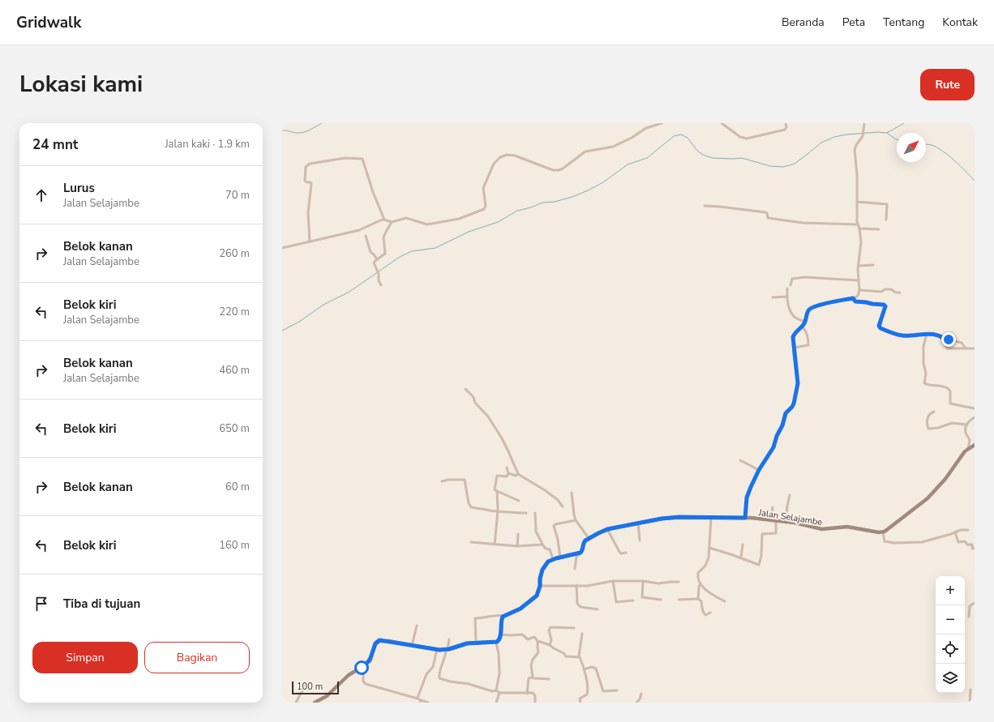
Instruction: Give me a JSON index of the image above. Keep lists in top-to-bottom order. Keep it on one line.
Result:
{"streets":{"street":["Jalan Selajambe"]},"scale_bar":"100 m","north":"top right","page":{"header":"Gridwalk","nav":["Beranda","Peta","Tentang","Kontak"],"title":"Lokasi kami","buttons":["Rute",["Simpan","Bagikan"]],"heading":["24 mnt","Jalan kaki · 1.9 km"],"list":[["Lurus","Jalan Selajambe","70 m"],["Belok kanan","Jalan Selajambe","260 m"],["Belok kiri","Jalan Selajambe","220 m"],["Belok kanan","Jalan Selajambe","460 m"],["Belok kiri","650 m"],["Belok kanan","60 m"],["Belok kiri","160 m"],"Tiba di tujuan"],"map_buttons":["+","−"],"scale":"100 m"}}
